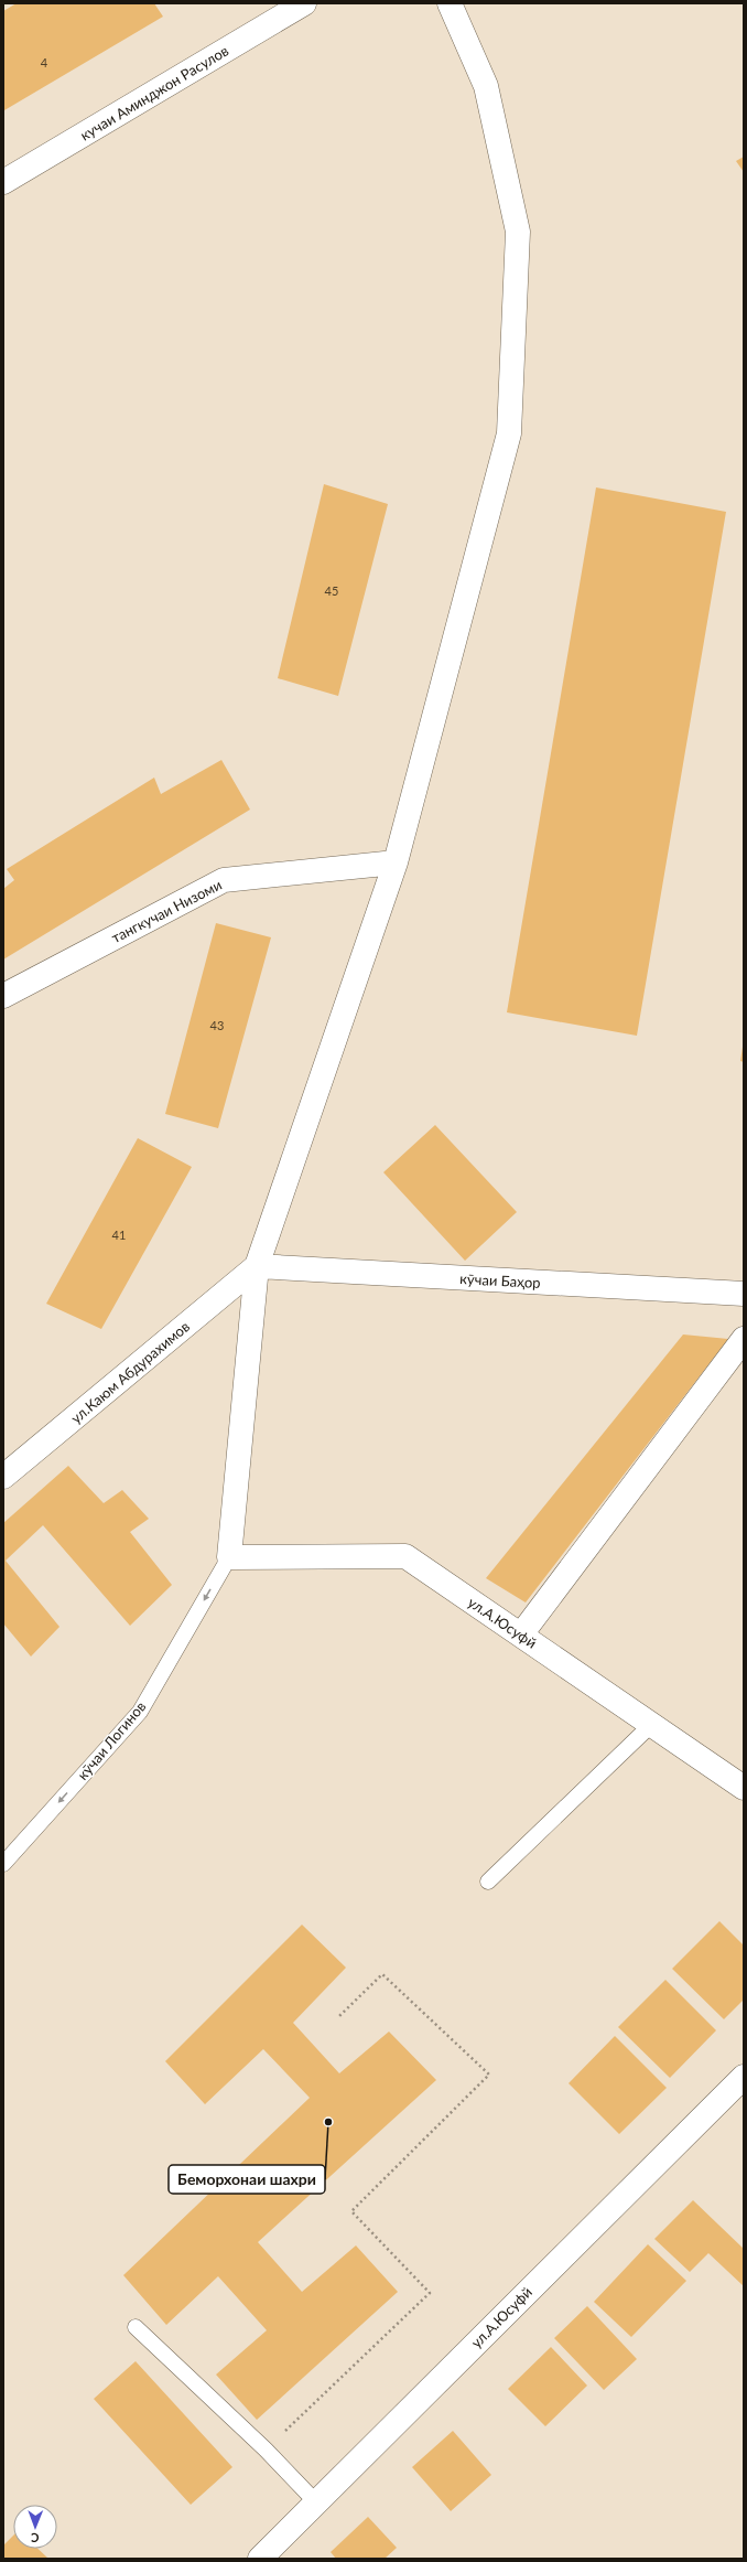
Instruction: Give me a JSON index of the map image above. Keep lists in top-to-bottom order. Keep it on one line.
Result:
{"streets":{"street":["кучаи Аминджон Расулов","тангкучаи Низоми","кӯчаи Баҳор","ул.Каюм Абдурахимов","ул.А.Юсуфй"],"lane":["кӯчаи Логинов"]},"crossings":[["кӯчаи Баҳор","ул.Каюм Абдурахимов"],["ул.А.Юсуфй","кӯчаи Логинов"]],"one_way":["кӯчаи Логинов"],"places":["Беморхонаи шахри"],"house_numbers":["4","45","43","41"],"north":"bottom"}
